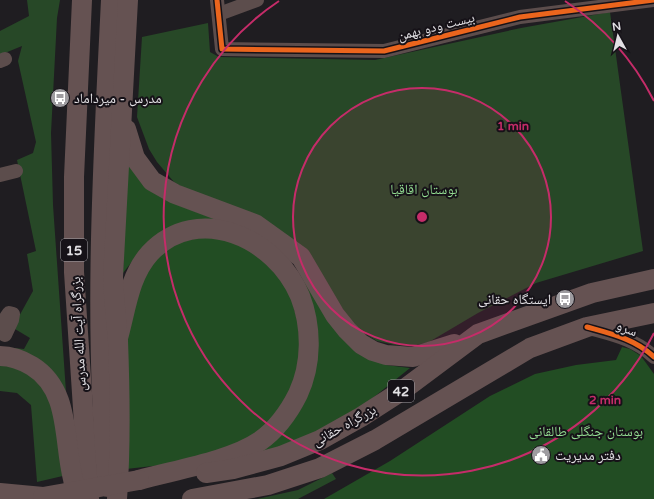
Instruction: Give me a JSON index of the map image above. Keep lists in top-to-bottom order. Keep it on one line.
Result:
{"streets":{"highway":["15","بزرگراه آیت الله مدرس","42","بزرگراه حقانی"],"street":["بیست ودو بهمن","سرو"]},"crossings":[["سرو","بزرگراه حقانی"]],"parks":["بوستان اقاقیا","بوستان جنگلی طالقانی"],"places":{"bus stop":["مدرس - میرداماد","ایستگاه حقانی"],"public building":["دفتر مدیریت"]},"north":"top","rings":["1 min","2 min"]}
